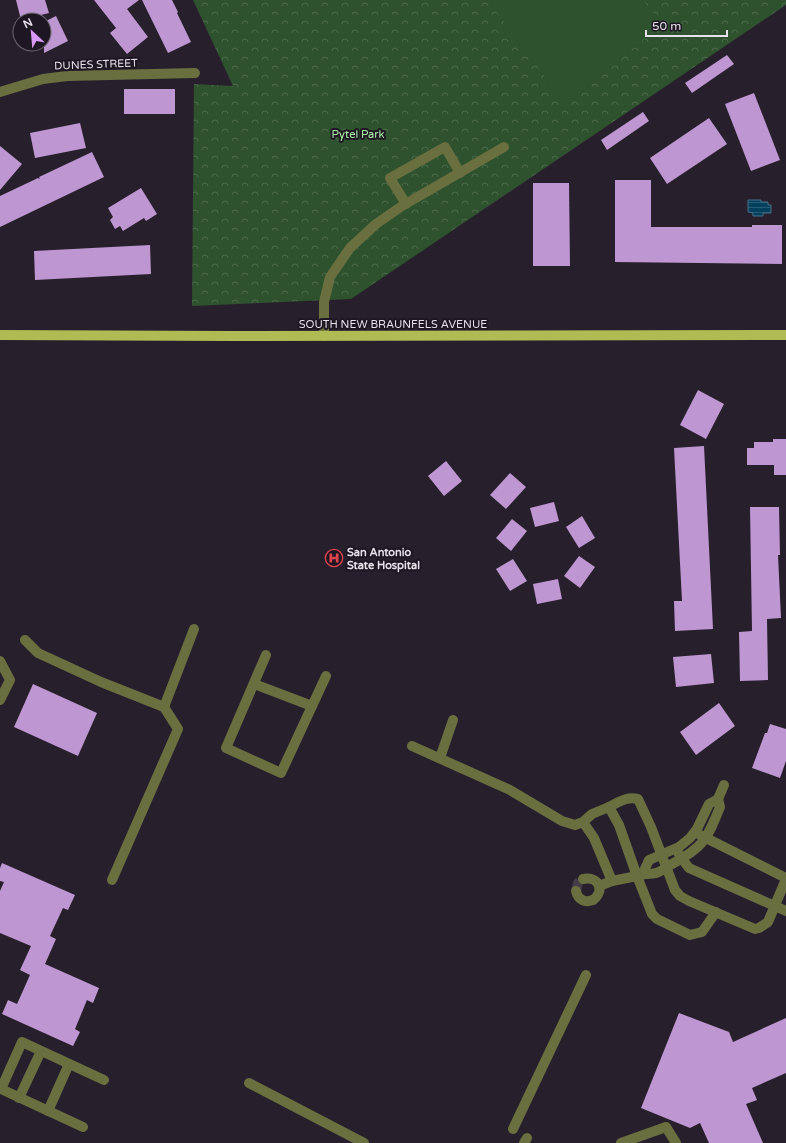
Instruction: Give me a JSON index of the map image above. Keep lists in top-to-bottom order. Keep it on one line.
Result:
{"streets":{"main road":["SOUTH NEW BRAUNFELS AVENUE"],"street":["DUNES STREET"]},"parks":["Pytel Park"],"places":{"hospital":["San Antonio State Hospital"]},"scale_bar":"50 m","north":"top left"}
